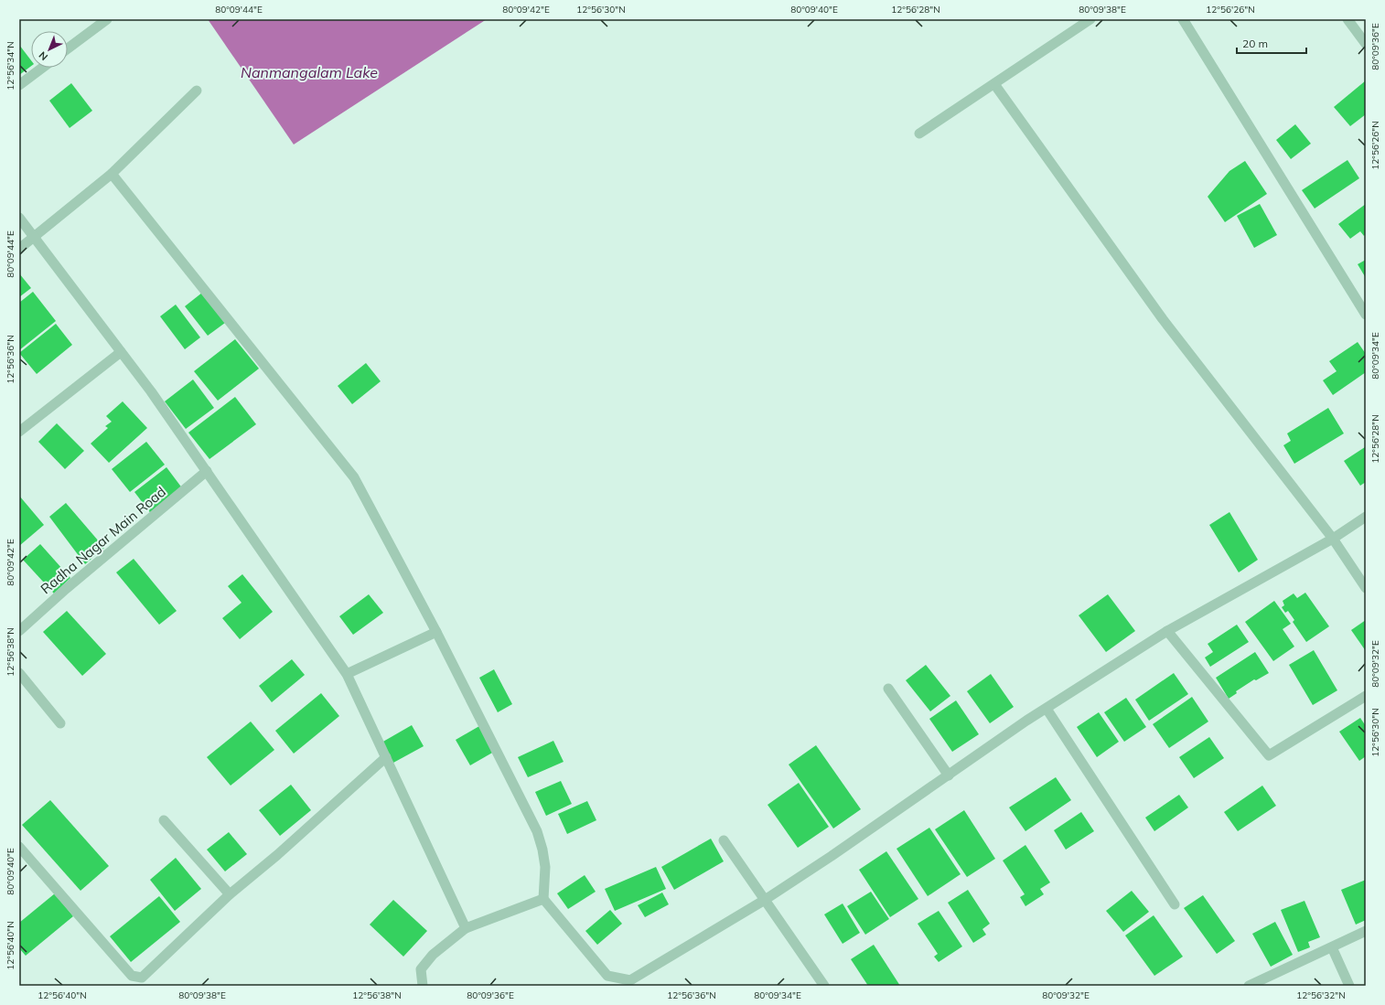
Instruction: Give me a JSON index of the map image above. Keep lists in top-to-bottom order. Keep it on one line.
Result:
{"streets":{"street":["Radha Nagar Main Road"]},"water":["Nanmangalam Lake"],"scale_bar":"20 m","north":"bottom left","coordinates":["80°09'44\"E","80°09'42\"E","12°56'30\"N","80°09'40\"E","12°56'28\"N","80°09'38\"E","12°56'26\"N","80°09'36\"E","12°56'34\"N","80°09'34\"E","12°56'36\"N","12°56'38\"N","80°09'32\"E","12°56'40\"N","12°56'32\"N"]}
